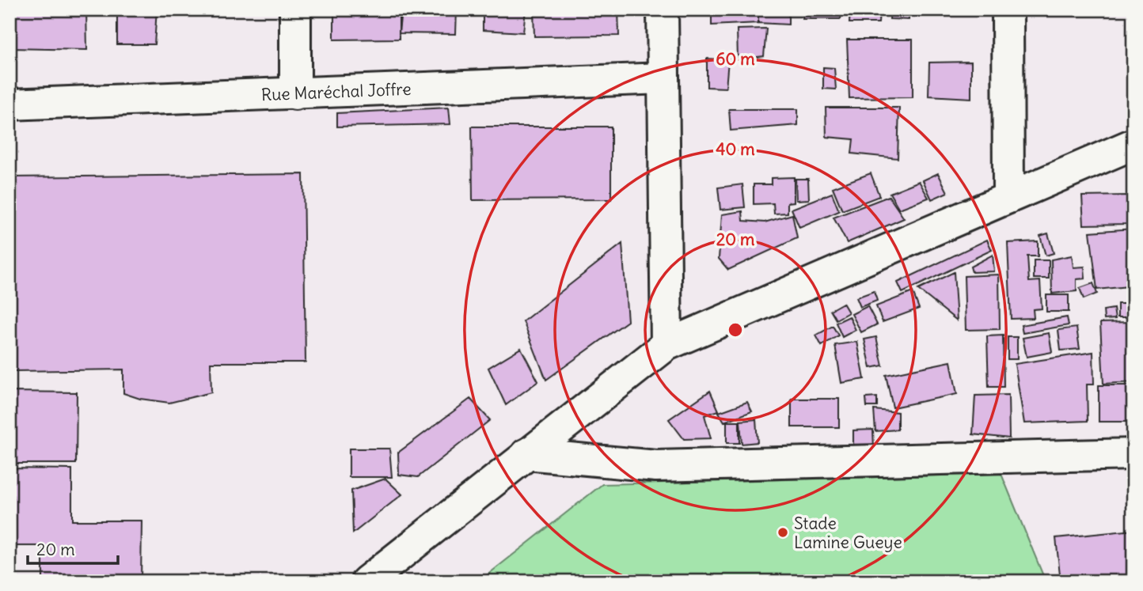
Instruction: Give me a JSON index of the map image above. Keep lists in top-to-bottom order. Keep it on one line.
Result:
{"streets":{"street":["Rue Maréchal Joffre"]},"places":["Stade Lamine Gueye"],"scale_bar":"20 m","rings":["60 m","40 m","20 m"]}
